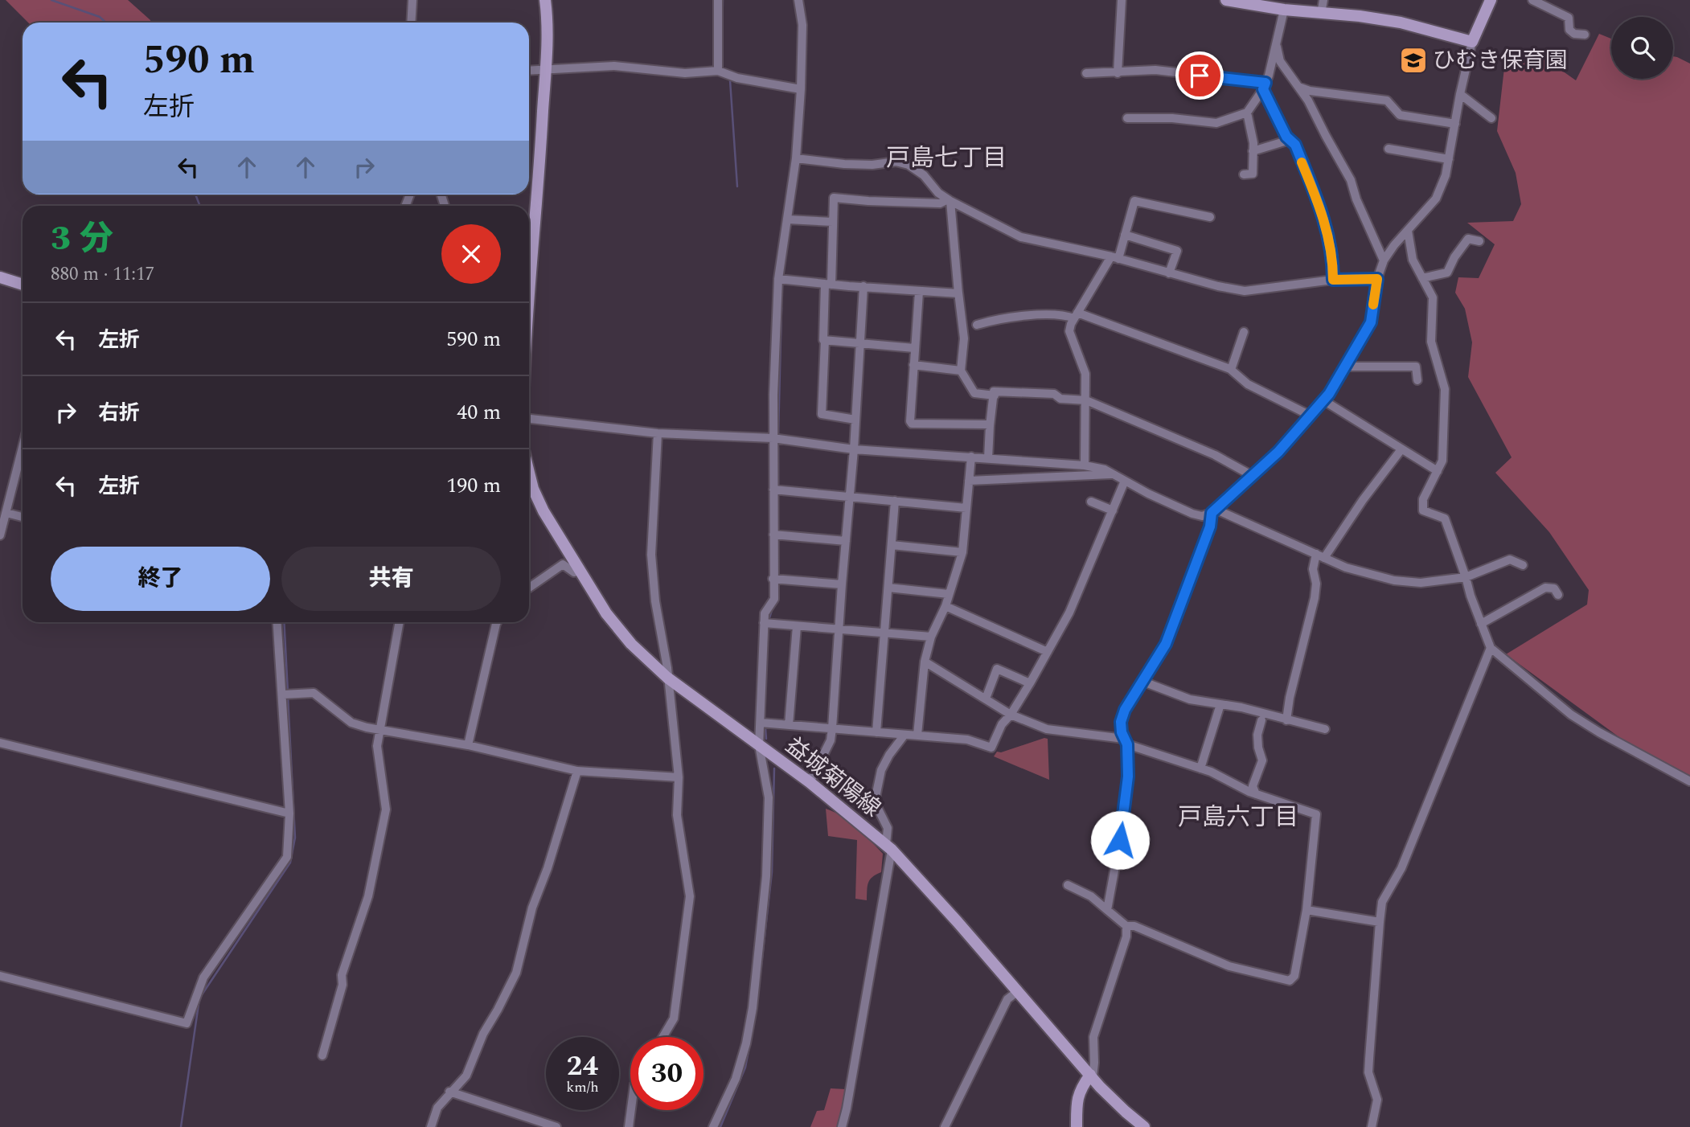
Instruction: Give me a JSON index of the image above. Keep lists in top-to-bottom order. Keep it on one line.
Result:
{"streets":{"main road":["益城菊陽線"]},"districts":["戸島七丁目","戸島六丁目"],"places":{"school or university":["ひむき保育園"]},"page":{"turn":["590 m","左折"],"heading":["3 分","880 m · 11:17"],"list":[{"name":"左折","value":"590 m"},{"name":"右折","value":"40 m"},{"name":"左折","value":"190 m"}],"buttons":["終了","共有"],"speed":"24 km/h","limit":"30"}}
